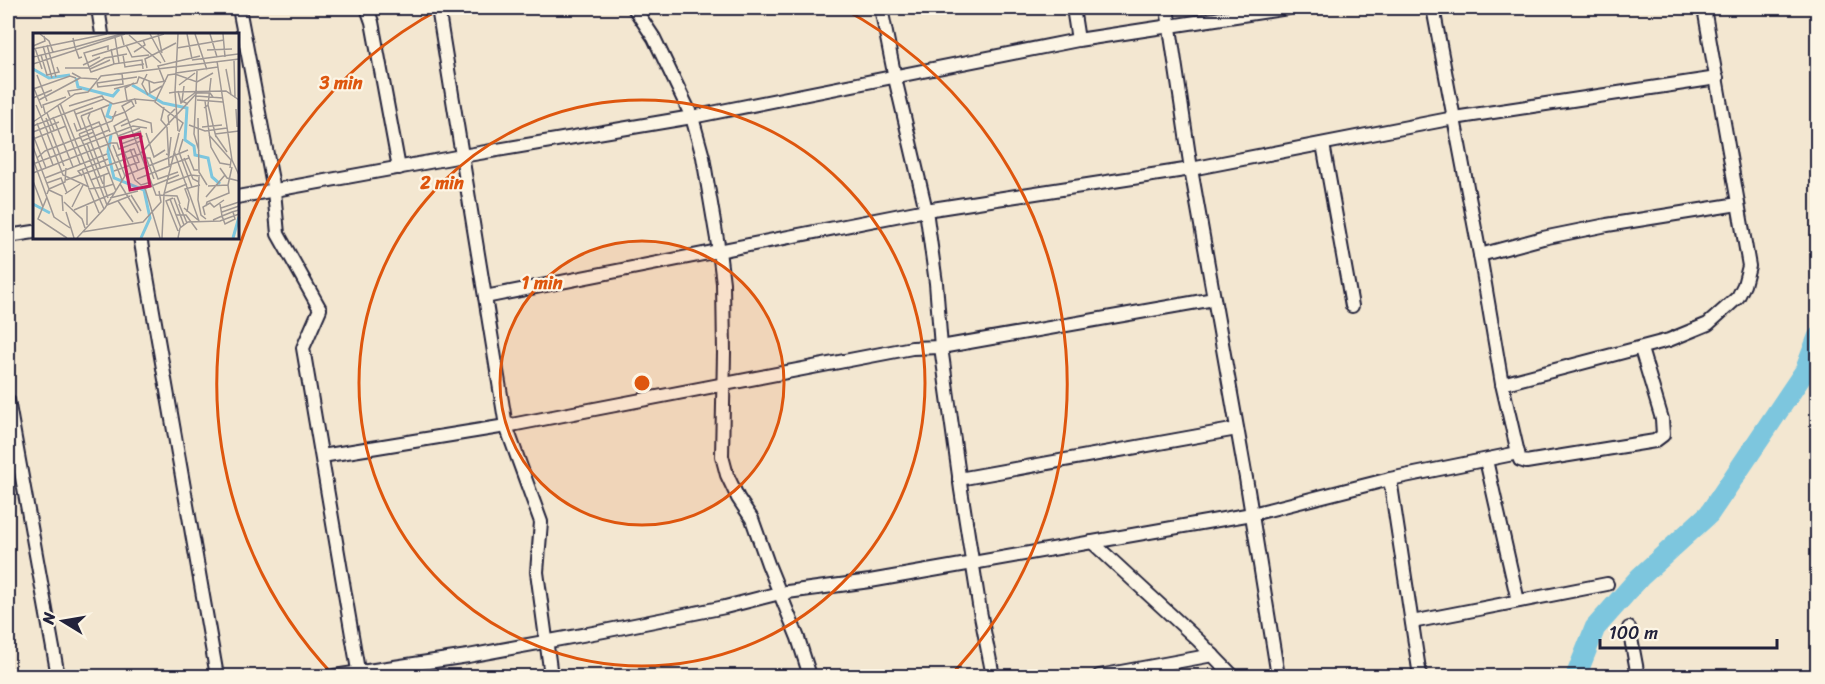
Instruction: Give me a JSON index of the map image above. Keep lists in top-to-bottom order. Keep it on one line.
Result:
{"scale_bar":"100 m","north":"left","rings":["3 min","2 min","1 min"]}
